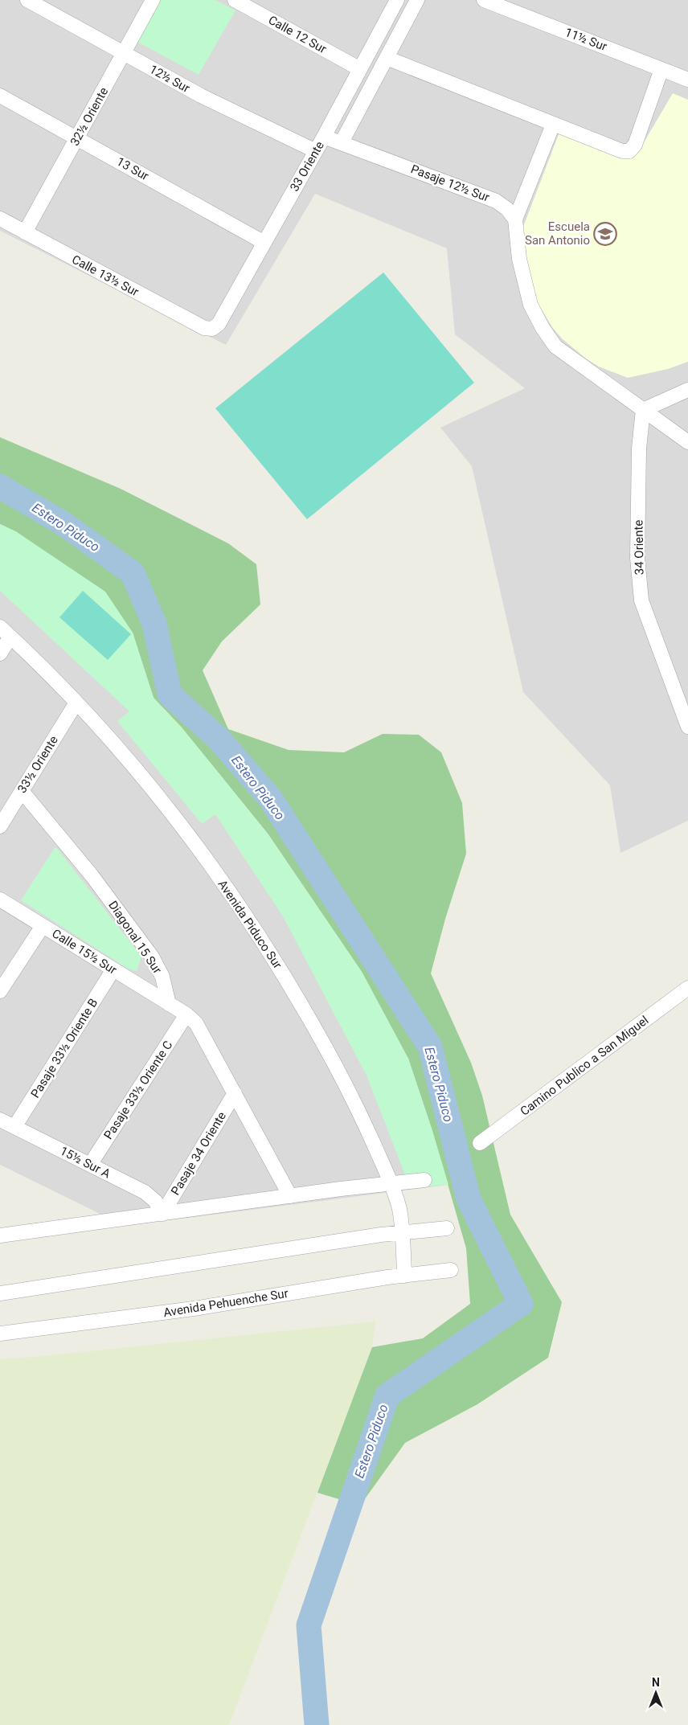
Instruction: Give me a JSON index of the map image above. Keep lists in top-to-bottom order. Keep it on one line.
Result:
{"streets":{"street":["Calle 12 Sur","11½ Sur","12½ Sur","32½ Oriente","33 Oriente","13 Sur","Pasaje 12½ Sur","Calle 13½ Sur","34 Oriente","33½ Oriente","Avenida Piduco Sur","Diagonal 15 Sur","Calle 15½ Sur","Pasaje 33½ Oriente B","Camino Publico a San Miguel","Pasaje 33½ Oriente C","Pasaje 34 Oriente","15½ Sur A","Avenida Pehuenche Sur"]},"crossings":[["Calle 12 Sur","33 Oriente"],["12½ Sur","32½ Oriente"],["12½ Sur","33 Oriente"],["32½ Oriente","13 Sur"],["32½ Oriente","Calle 13½ Sur"],["33 Oriente","13 Sur"],["33 Oriente","Pasaje 12½ Sur"],["33 Oriente","Calle 13½ Sur"],["33½ Oriente","Avenida Piduco Sur"],["33½ Oriente","Diagonal 15 Sur"],["Avenida Piduco Sur","Avenida Pehuenche Sur"],["Diagonal 15 Sur","Calle 15½ Sur"],["Calle 15½ Sur","Pasaje 33½ Oriente B"],["Pasaje 33½ Oriente B","15½ Sur A"],["Pasaje 33½ Oriente C","15½ Sur A"],["Pasaje 34 Oriente","15½ Sur A"]],"water":["Estero Piduco"],"places":{"school or university":["Escuela San Antonio"]},"north":"top"}
